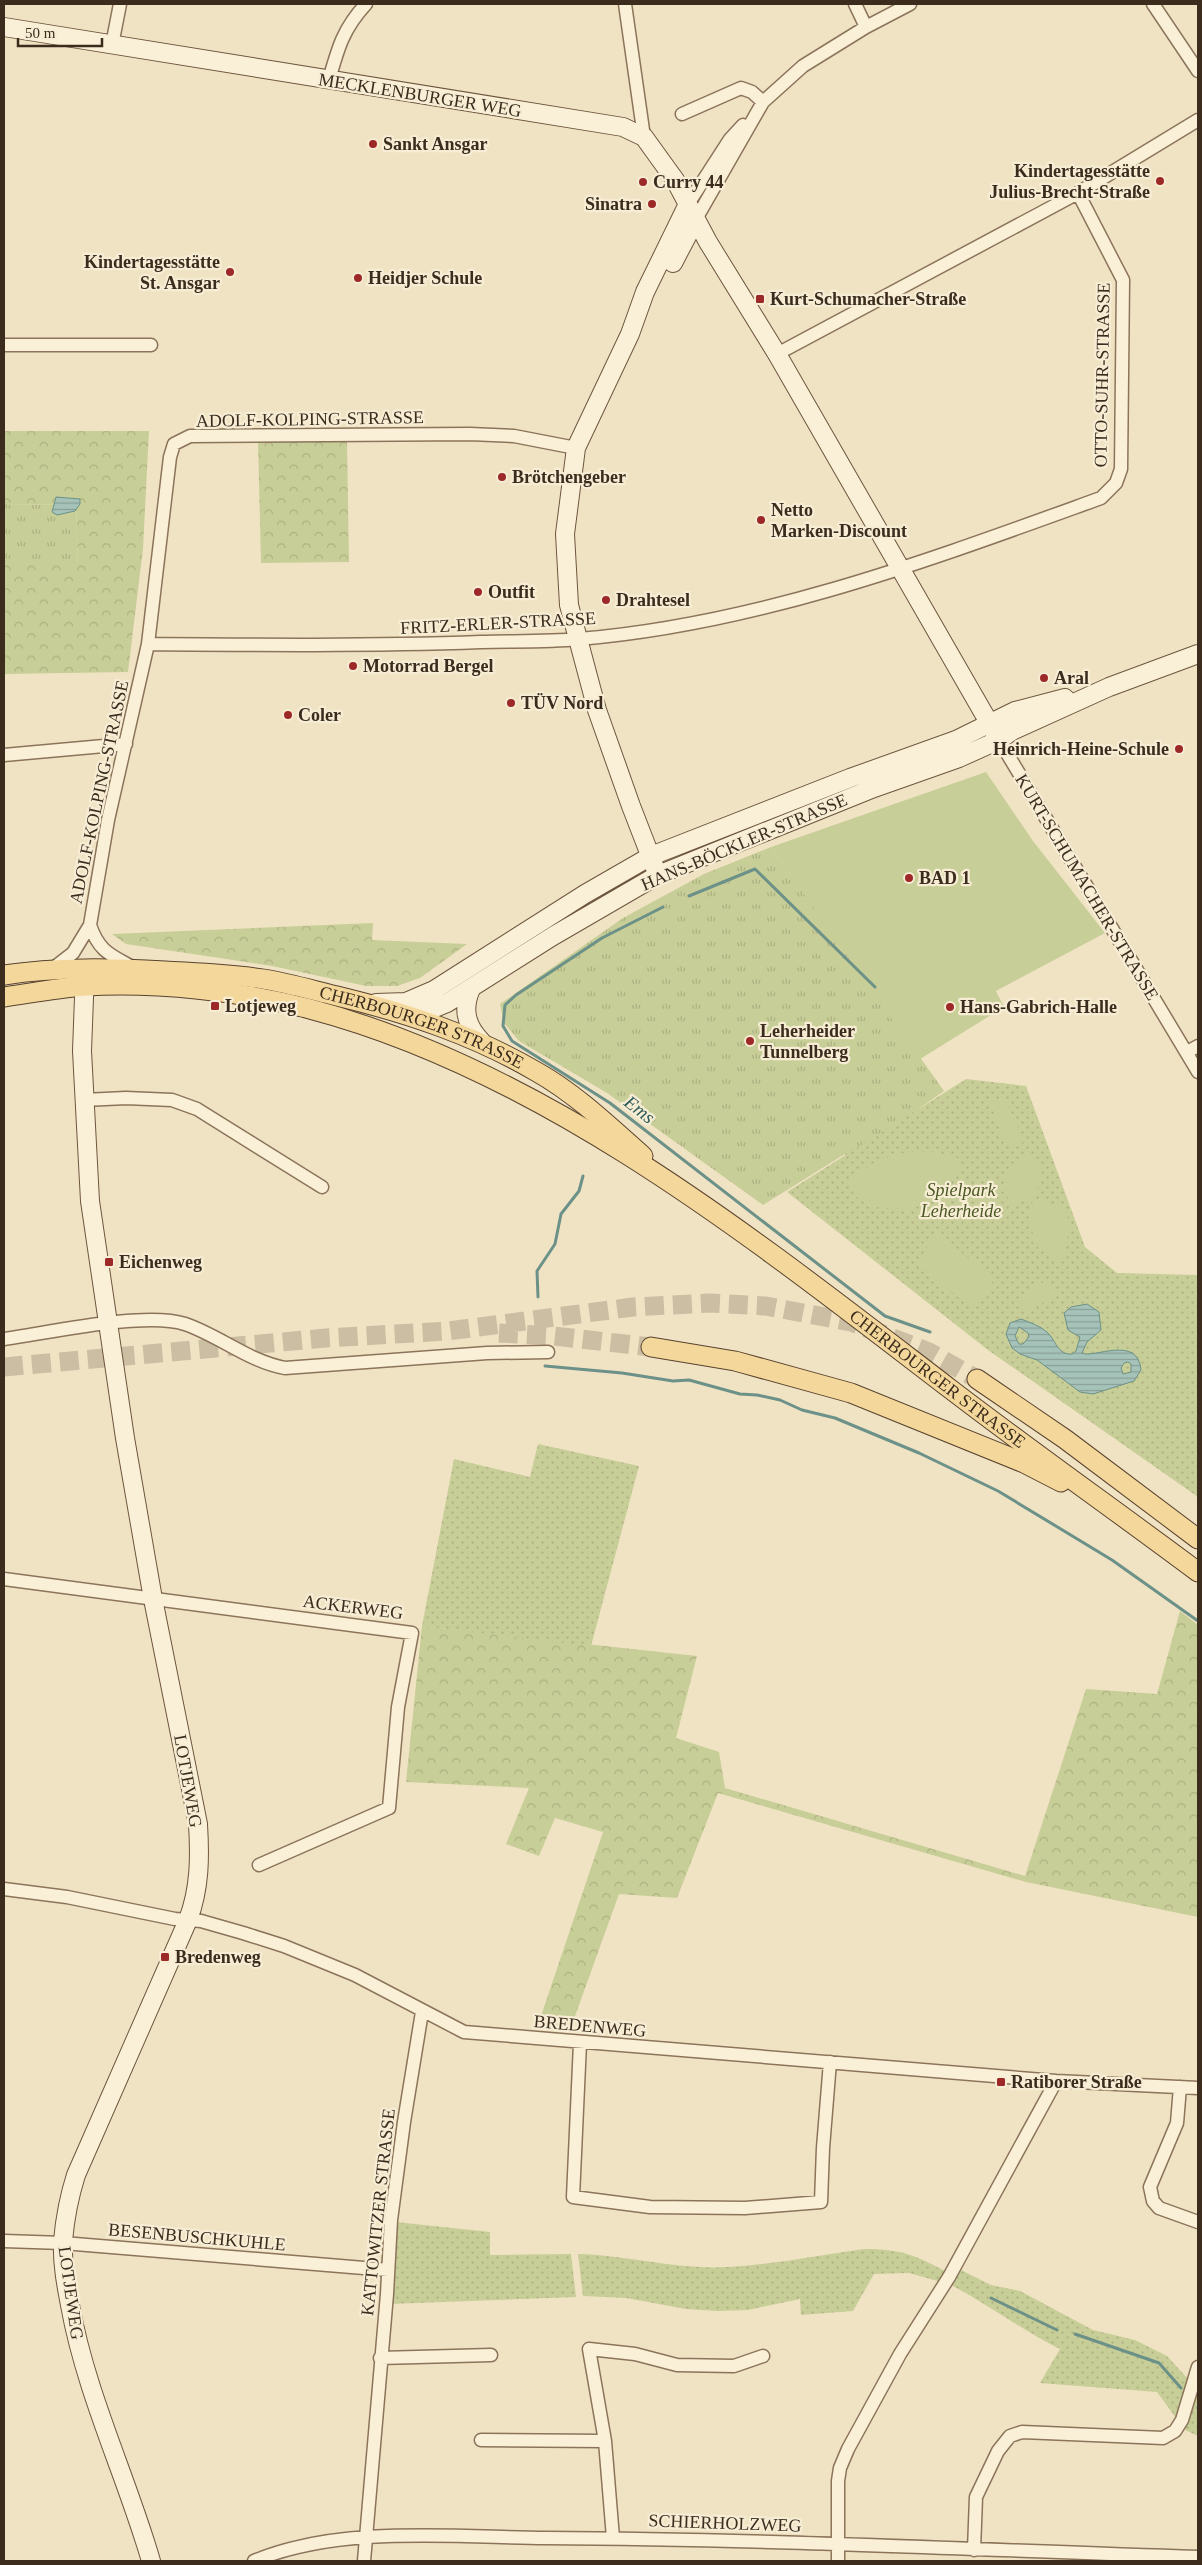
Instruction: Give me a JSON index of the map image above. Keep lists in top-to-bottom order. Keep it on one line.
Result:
{"streets":{"main road":["CHERBOURGER STRASSE"],"street":["MECKLENBURGER WEG","OTTO-SUHR-STRASSE","ADOLF-KOLPING-STRASSE","FRITZ-ERLER-STRASSE","HANS-BÖCKLER-STRASSE","KURT-SCHUMACHER-STRASSE","ACKERWEG","LOTJEWEG","BREDENWEG","KATTOWITZER STRASSE","BESENBUSCHKUHLE","SCHIERHOLZWEG"]},"crossings":[["MECKLENBURGER WEG","KURT-SCHUMACHER-STRASSE"],["OTTO-SUHR-STRASSE","FRITZ-ERLER-STRASSE"],["OTTO-SUHR-STRASSE","KURT-SCHUMACHER-STRASSE"],["ADOLF-KOLPING-STRASSE","FRITZ-ERLER-STRASSE"],["ADOLF-KOLPING-STRASSE","CHERBOURGER STRASSE"],["FRITZ-ERLER-STRASSE","KURT-SCHUMACHER-STRASSE"],["HANS-BÖCKLER-STRASSE","KURT-SCHUMACHER-STRASSE"],["HANS-BÖCKLER-STRASSE","CHERBOURGER STRASSE"],["CHERBOURGER STRASSE","LOTJEWEG"],["ACKERWEG","LOTJEWEG"],["LOTJEWEG","BREDENWEG"],["LOTJEWEG","BESENBUSCHKUHLE"],["BREDENWEG","KATTOWITZER STRASSE"],["KATTOWITZER STRASSE","BESENBUSCHKUHLE"],["KATTOWITZER STRASSE","SCHIERHOLZWEG"]],"water":["Ems"],"parks":["Spielpark Leherheide"],"places":{"other":["Sankt Ansgar","Kindertagesstätte Julius-Brecht-Straße","Curry 44","Sinatra","Kindertagesstätte St. Ansgar","Heidjer Schule","Brötchengeber","Netto Marken-Discount","Outfit","Drahtesel","Motorrad Bergel","Aral","TÜV Nord","Coler","Heinrich-Heine-Schule","BAD 1","Hans-Gabrich-Halle","Leherheider Tunnelberg"],"transit":["Kurt-Schumacher-Straße","Lotjeweg","Eichenweg","Bredenweg","Ratiborer Straße"]},"scale_bar":"50 m"}
